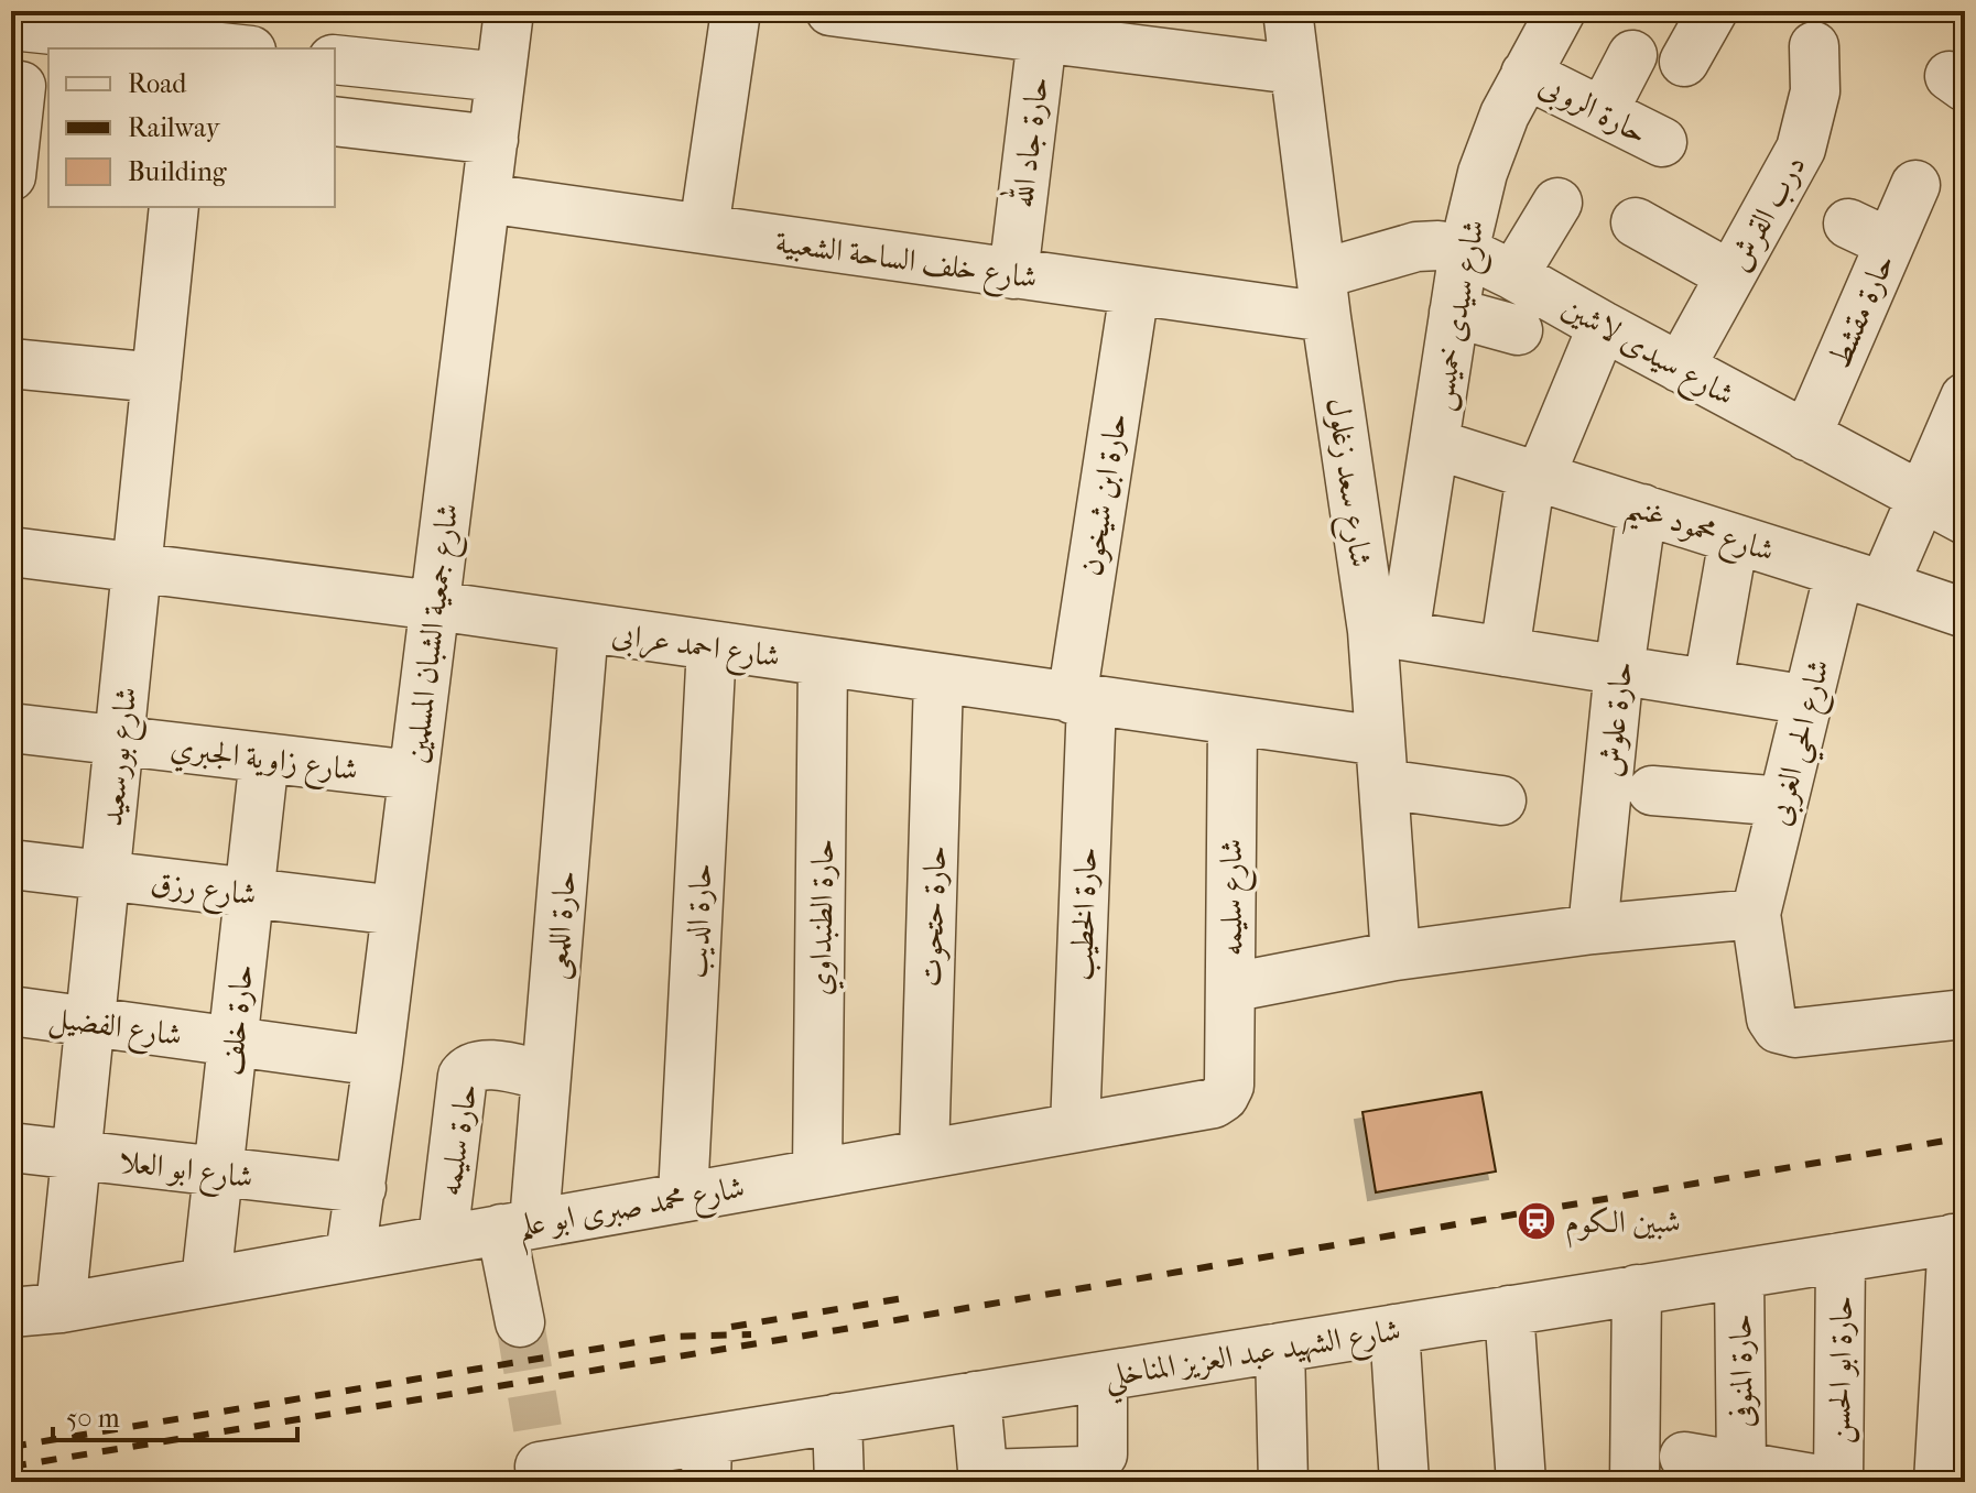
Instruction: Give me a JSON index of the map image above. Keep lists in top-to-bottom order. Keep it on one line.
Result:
{"streets":{"street":["حارة الروبى","حارة جاد الله","درب القرش","شارع خلف الساحة الشعبية","حارة مقشط","شارع سيدى خميس","شارع سيدى لاشين","شارع سعد زغلول","حارة ابن شيخون","شارع محمود غنيم","شارع جمعية الشبان المسلمين","شارع احمد عرابى","حارة علوش","شارع الحي الغربى","شارع بورسعيد","شارع زاوية الجبري","شارع رزق","شارع سليمه","حارة الخطيب","حارة حتحوت","حارة الطنبداوي","حارة الديب","حارة اللمعى","حارة خلف","شارع الفضيل","حارة سليمه","شارع ابو العلا","شارع محمد صبرى ابو علم","شارع الشهيد عبد العزيز المناخلي","حارة ابو الحسن","حارة المنوفى"]},"crossings":[["حارة الروبى","شارع سيدى خميس"],["حارة جاد الله","شارع خلف الساحة الشعبية"],["درب القرش","شارع سيدى لاشين"],["شارع خلف الساحة الشعبية","شارع سيدى لاشين"],["شارع خلف الساحة الشعبية","شارع سعد زغلول"],["شارع خلف الساحة الشعبية","حارة ابن شيخون"],["شارع خلف الساحة الشعبية","شارع جمعية الشبان المسلمين"],["حارة مقشط","شارع سيدى لاشين"],["شارع سيدى خميس","شارع سيدى لاشين"],["شارع سيدى خميس","شارع سعد زغلول"],["شارع سيدى خميس","شارع محمود غنيم"],["شارع سيدى لاشين","شارع سعد زغلول"],["شارع سيدى لاشين","شارع الحي الغربى"],["شارع سعد زغلول","شارع احمد عرابى"],["حارة ابن شيخون","شارع احمد عرابى"],["حارة ابن شيخون","حارة الخطيب"],["شارع محمود غنيم","حارة علوش"],["شارع محمود غنيم","شارع الحي الغربى"],["شارع جمعية الشبان المسلمين","شارع احمد عرابى"],["شارع جمعية الشبان المسلمين","شارع زاوية الجبري"],["شارع جمعية الشبان المسلمين","شارع رزق"],["شارع جمعية الشبان المسلمين","شارع الفضيل"],["شارع جمعية الشبان المسلمين","شارع ابو العلا"],["شارع جمعية الشبان المسلمين","شارع محمد صبرى ابو علم"],["شارع احمد عرابى","شارع بورسعيد"],["شارع احمد عرابى","شارع سليمه"],["شارع احمد عرابى","حارة الخطيب"],["شارع احمد عرابى","حارة حتحوت"],["شارع احمد عرابى","حارة الطنبداوي"],["شارع احمد عرابى","حارة الديب"],["شارع احمد عرابى","حارة اللمعى"],["شارع بورسعيد","شارع زاوية الجبري"],["شارع بورسعيد","شارع رزق"],["شارع بورسعيد","شارع الفضيل"],["شارع بورسعيد","شارع ابو العلا"],["شارع بورسعيد","شارع محمد صبرى ابو علم"],["شارع زاوية الجبري","حارة خلف"],["شارع رزق","حارة خلف"],["شارع سليمه","شارع محمد صبرى ابو علم"],["حارة الخطيب","شارع محمد صبرى ابو علم"],["حارة حتحوت","شارع محمد صبرى ابو علم"],["حارة الطنبداوي","شارع محمد صبرى ابو علم"],["حارة الديب","شارع محمد صبرى ابو علم"],["حارة اللمعى","حارة سليمه"],["حارة اللمعى","شارع محمد صبرى ابو علم"],["حارة خلف","شارع الفضيل"],["حارة خلف","شارع ابو العلا"],["حارة خلف","شارع محمد صبرى ابو علم"],["حارة سليمه","شارع محمد صبرى ابو علم"],["شارع الشهيد عبد العزيز المناخلي","حارة ابو الحسن"],["شارع الشهيد عبد العزيز المناخلي","حارة المنوفى"]],"places":{"station":["شبين الكوم"]},"legend":["Road","Railway","Building"],"scale_bar":"50 m"}
